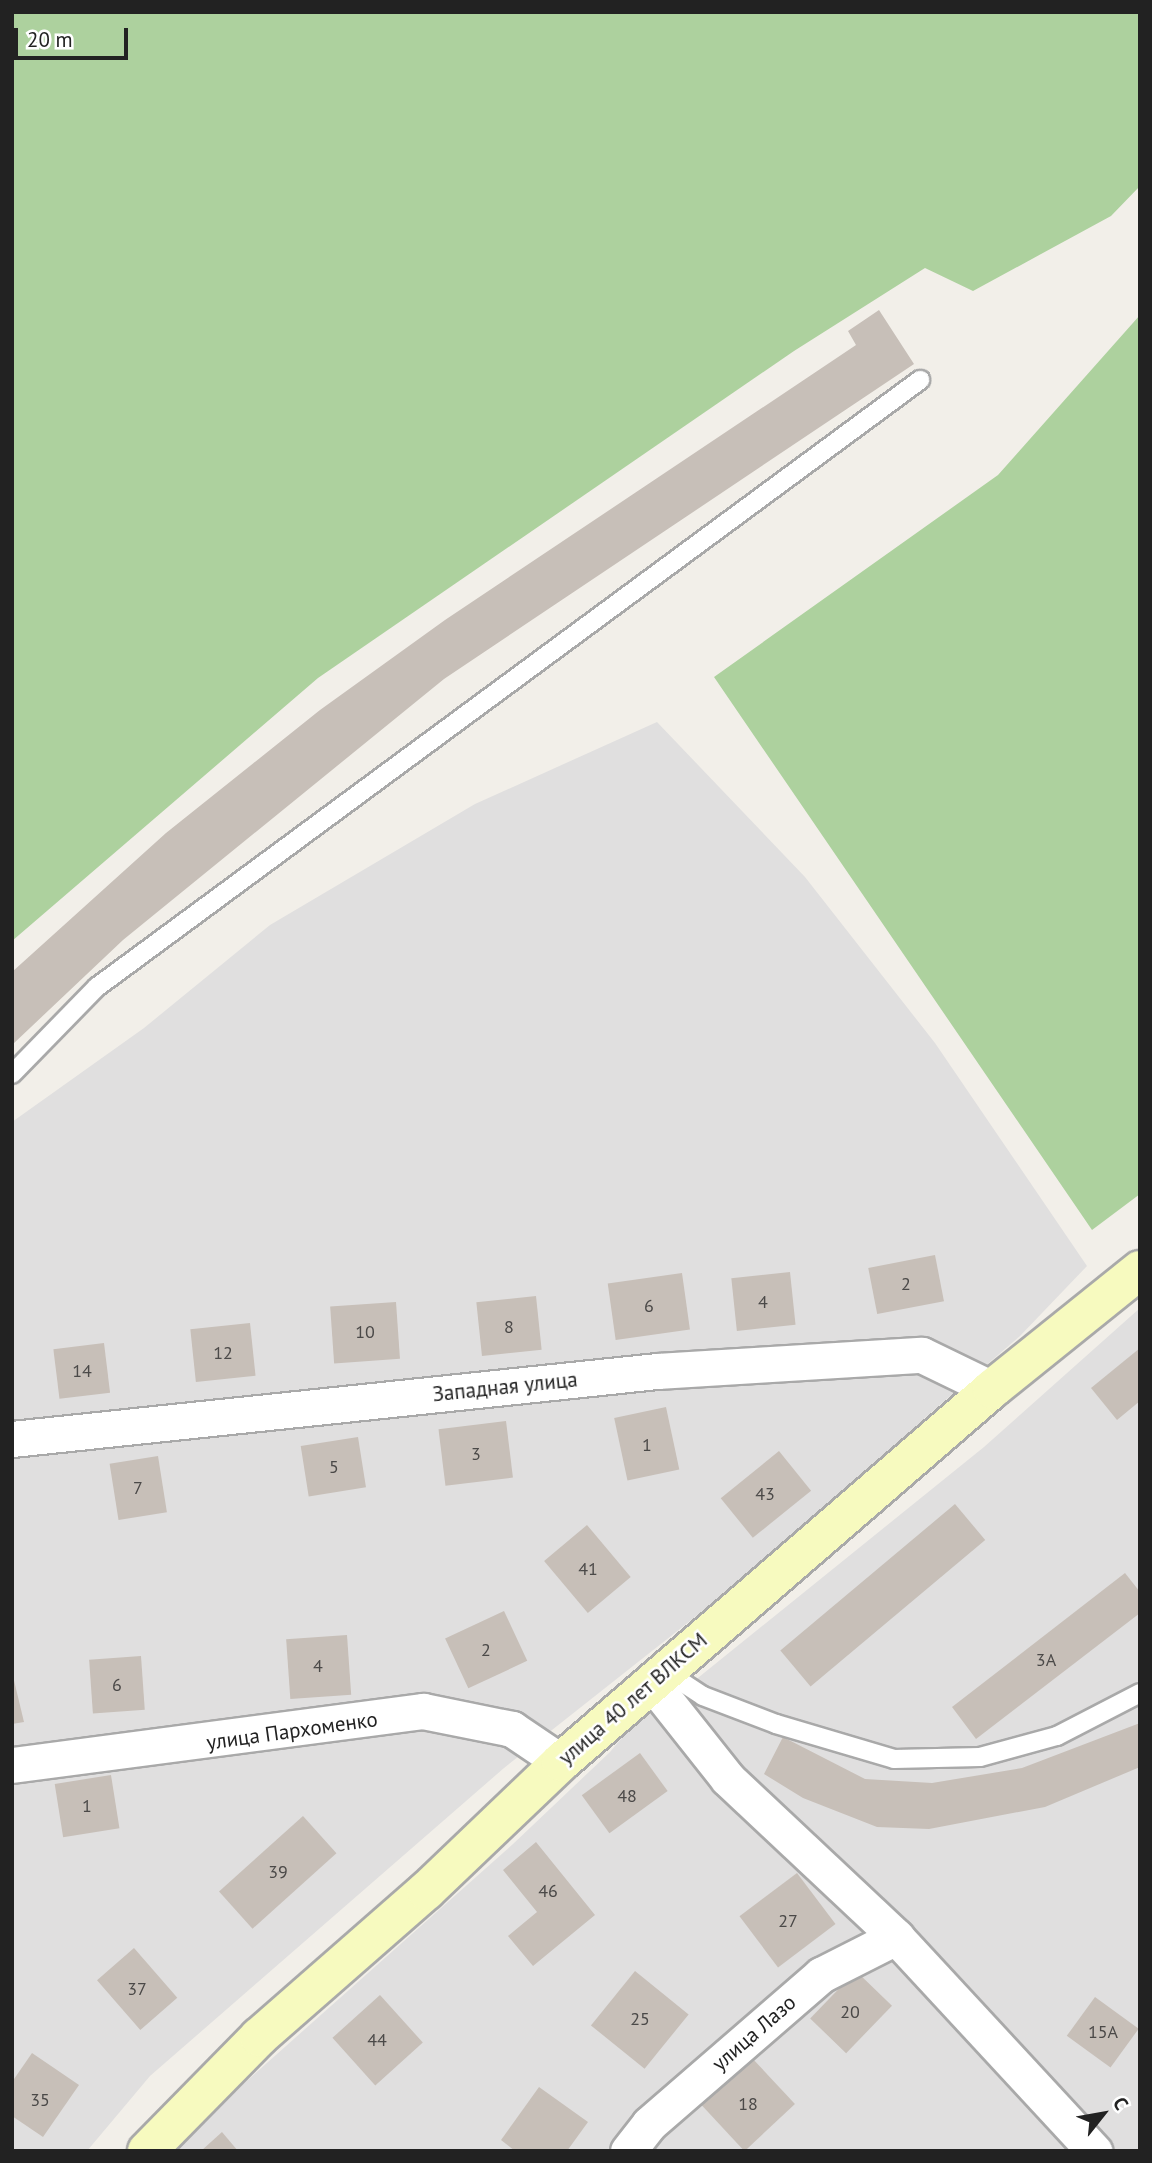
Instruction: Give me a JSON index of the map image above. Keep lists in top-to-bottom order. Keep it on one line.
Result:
{"streets":{"street":["Западная улица","улица 40 лет ВЛКСМ","улица Пархоменко","улица Лазо"]},"crossings":[["Западная улица","улица 40 лет ВЛКСМ"],["улица 40 лет ВЛКСМ","улица Пархоменко"]],"house_numbers":["2","4","6","8","10","12","14","1","3","5","7","43","41","2","3А","4","6","48","1","39","46","27","37","20","25","15А","44","35","18"],"scale_bar":"20 m","north":"top right"}
